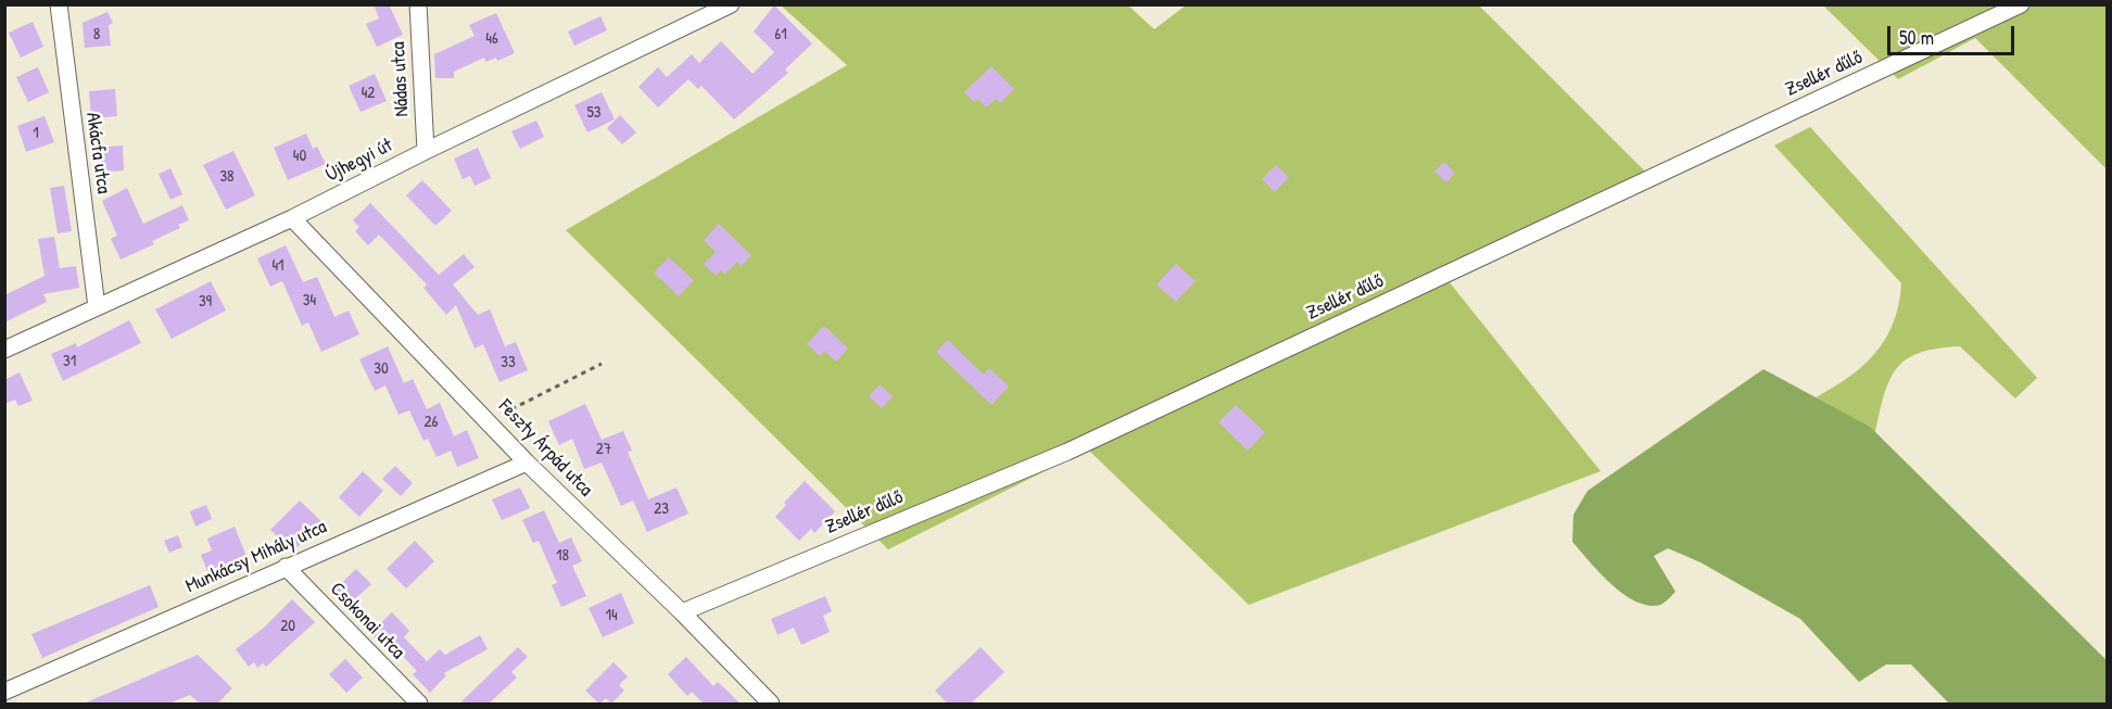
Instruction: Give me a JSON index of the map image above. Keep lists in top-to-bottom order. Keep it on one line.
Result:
{"streets":{"street":["Zsellér dűlő","Nádas utca","Akácfa utca","Újhegyi út","Feszty Árpád utca","Munkácsy Mihály utca","Csokonai utca"]},"crossings":[["Zsellér dűlő","Feszty Árpád utca"],["Nádas utca","Újhegyi út"],["Akácfa utca","Újhegyi út"],["Újhegyi út","Feszty Árpád utca"],["Feszty Árpád utca","Munkácsy Mihály utca"],["Munkácsy Mihály utca","Csokonai utca"]],"house_numbers":["8","61","46","42","53","1","40","38","41","34","39","31","33","30","26","27","23","18","14","20"],"scale_bar":"50 m"}
